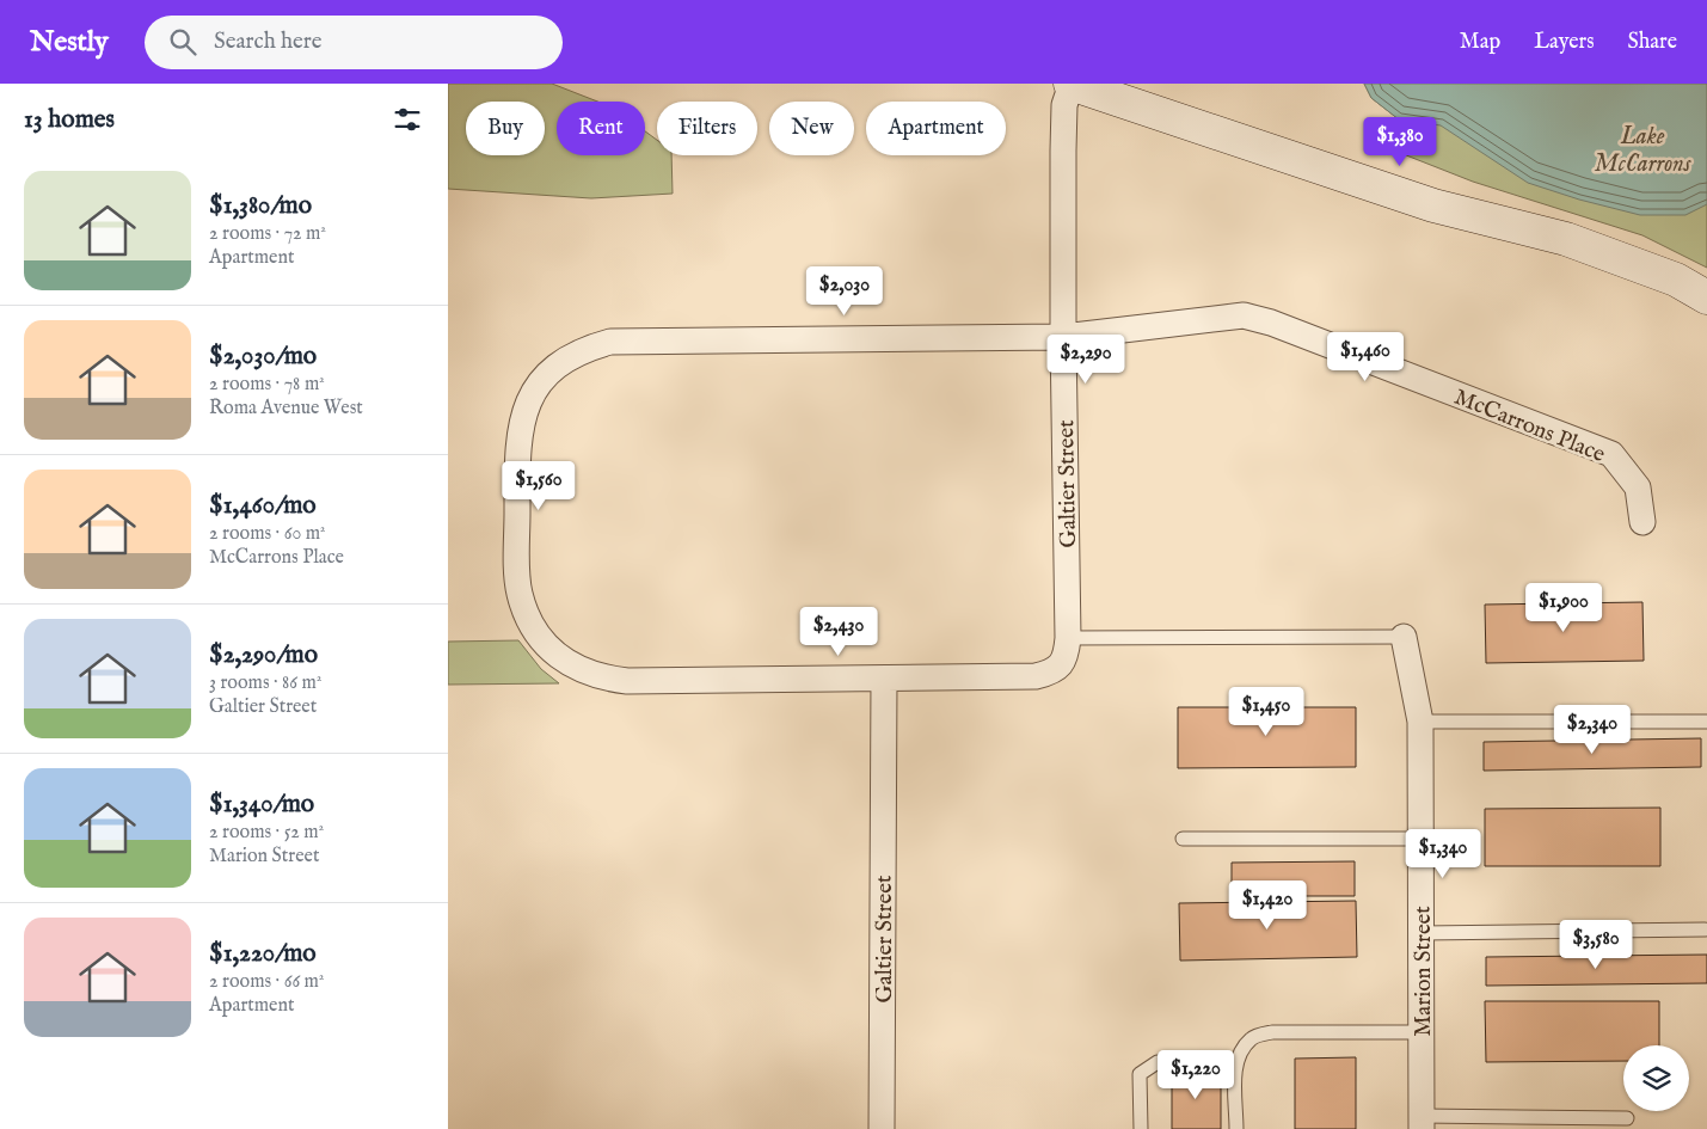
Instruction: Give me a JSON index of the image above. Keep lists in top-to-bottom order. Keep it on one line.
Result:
{"streets":{"street":["McCarrons Place","Galtier Street","Marion Street"]},"crossings":[["McCarrons Place","Galtier Street"]],"water":["Lake McCarrons"],"page":{"header":"Nestly","search":"Search here","nav":["Map","Layers","Share"],"heading":"13 homes","chip":["Buy","Rent","Filters","New","Apartment"],"price":["$1,380","$2,030","$1,460","$2,290","$1,560","$1,900","$2,430","$1,450","$2,340","$1,340","$1,420","$3,580","$1,220"],"list":[{"name":"$1,380/mo","note":"2 rooms · 72 m² · Apartment"},{"name":"$2,030/mo","note":"2 rooms · 78 m² · Roma Avenue West"},{"name":"$1,460/mo","note":"2 rooms · 60 m² · McCarrons Place"},{"name":"$2,290/mo","note":"3 rooms · 86 m² · Galtier Street"},{"name":"$1,340/mo","note":"2 rooms · 52 m² · Marion Street"},{"name":"$1,220/mo","note":"2 rooms · 66 m² · Apartment"}]}}
